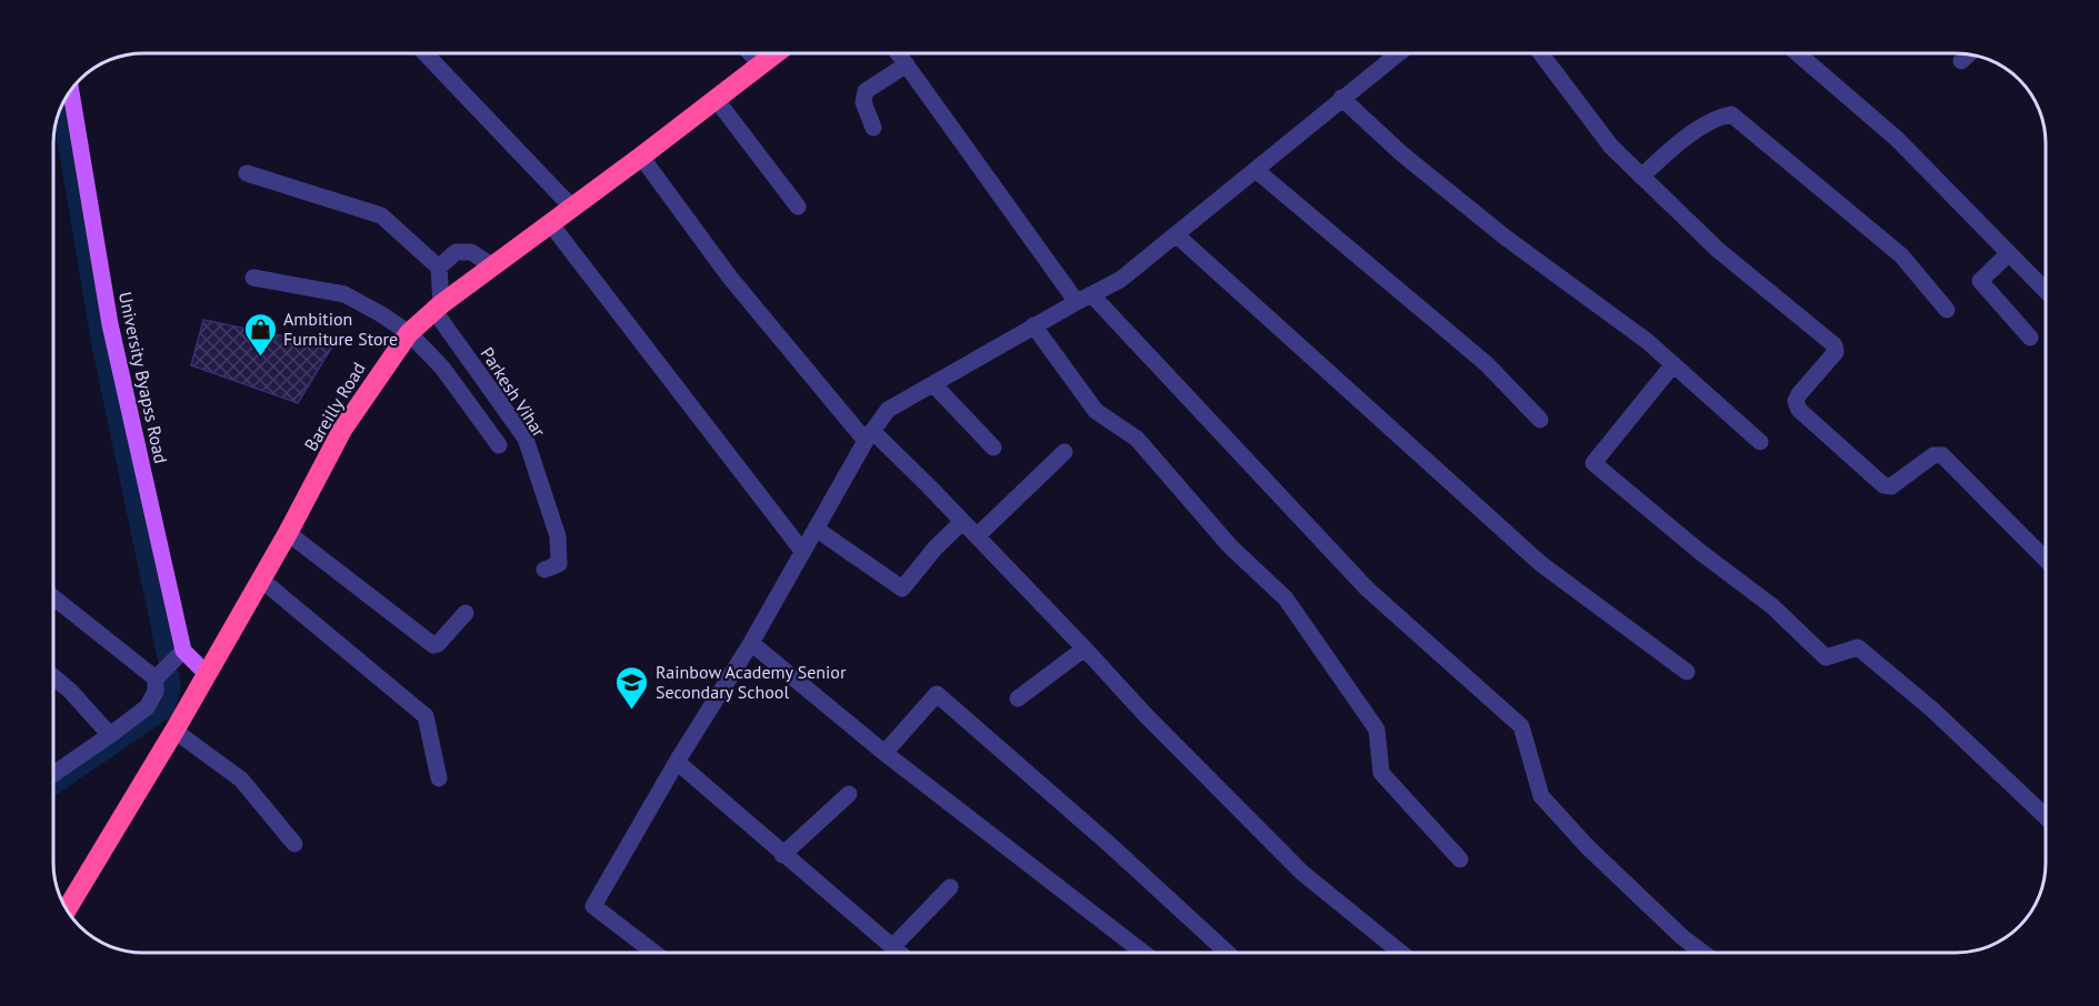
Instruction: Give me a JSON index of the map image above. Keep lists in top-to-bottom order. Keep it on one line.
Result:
{"streets":{"highway":["Bareilly Road"],"main road":["University Byapss Road"],"street":["Parkesh Vihar"]},"crossings":[["Parkesh Vihar","Bareilly Road"]],"places":{"shop":["Ambition Furniture Store"],"school or university":["Rainbow Academy Senior Secondary School"]}}
